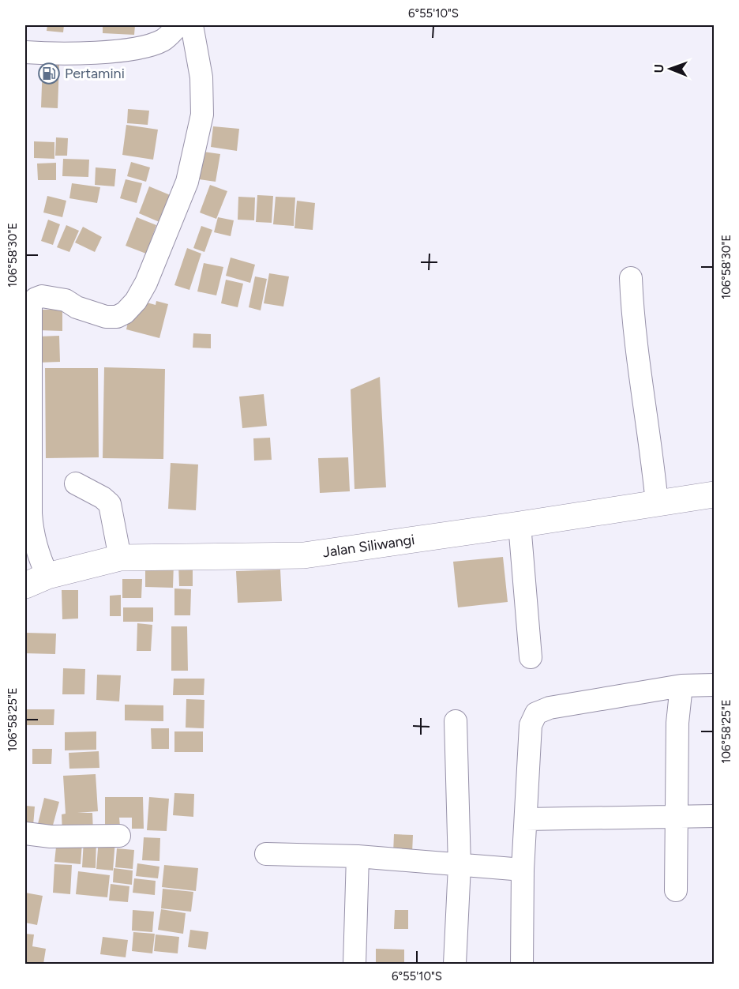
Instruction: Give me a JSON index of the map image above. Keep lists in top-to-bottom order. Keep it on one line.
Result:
{"streets":{"main road":["Jalan Siliwangi"]},"places":{"fuel station":["Pertamini"]},"north":"left","coordinates":["6°55'10\"S","106°58'30\"E","106°58'25\"E"]}
